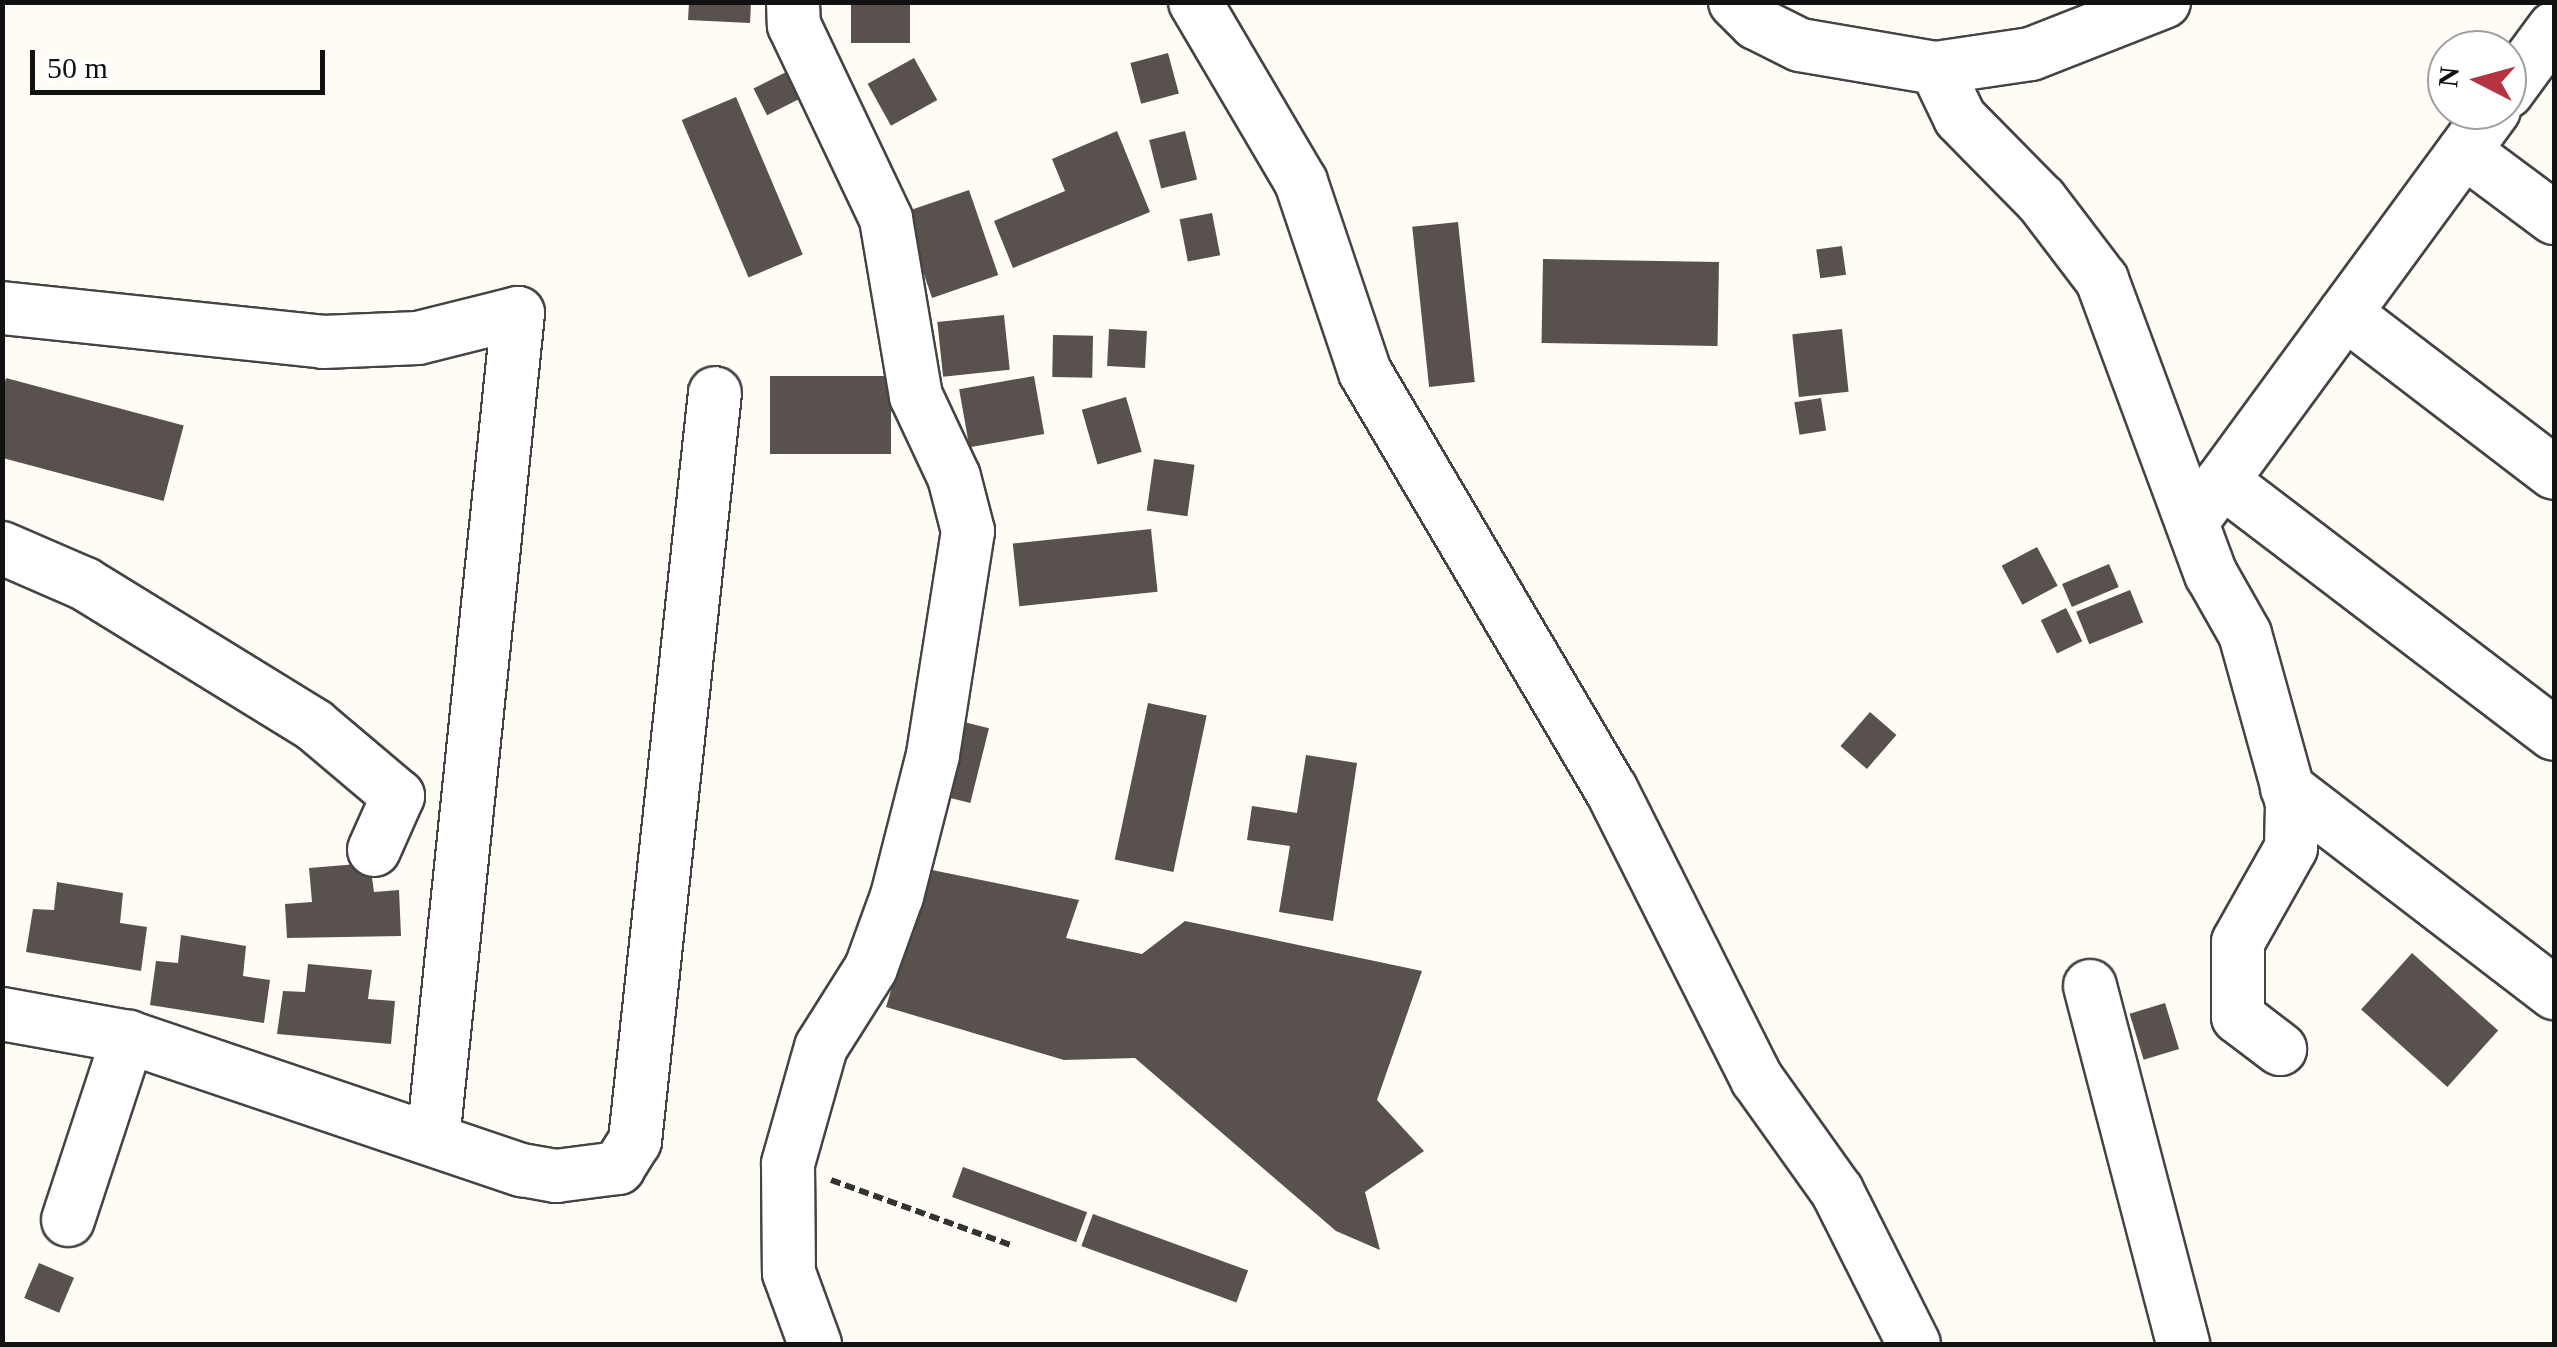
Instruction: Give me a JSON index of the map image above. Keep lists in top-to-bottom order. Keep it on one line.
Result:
{"scale_bar":"50 m","north":"left"}
